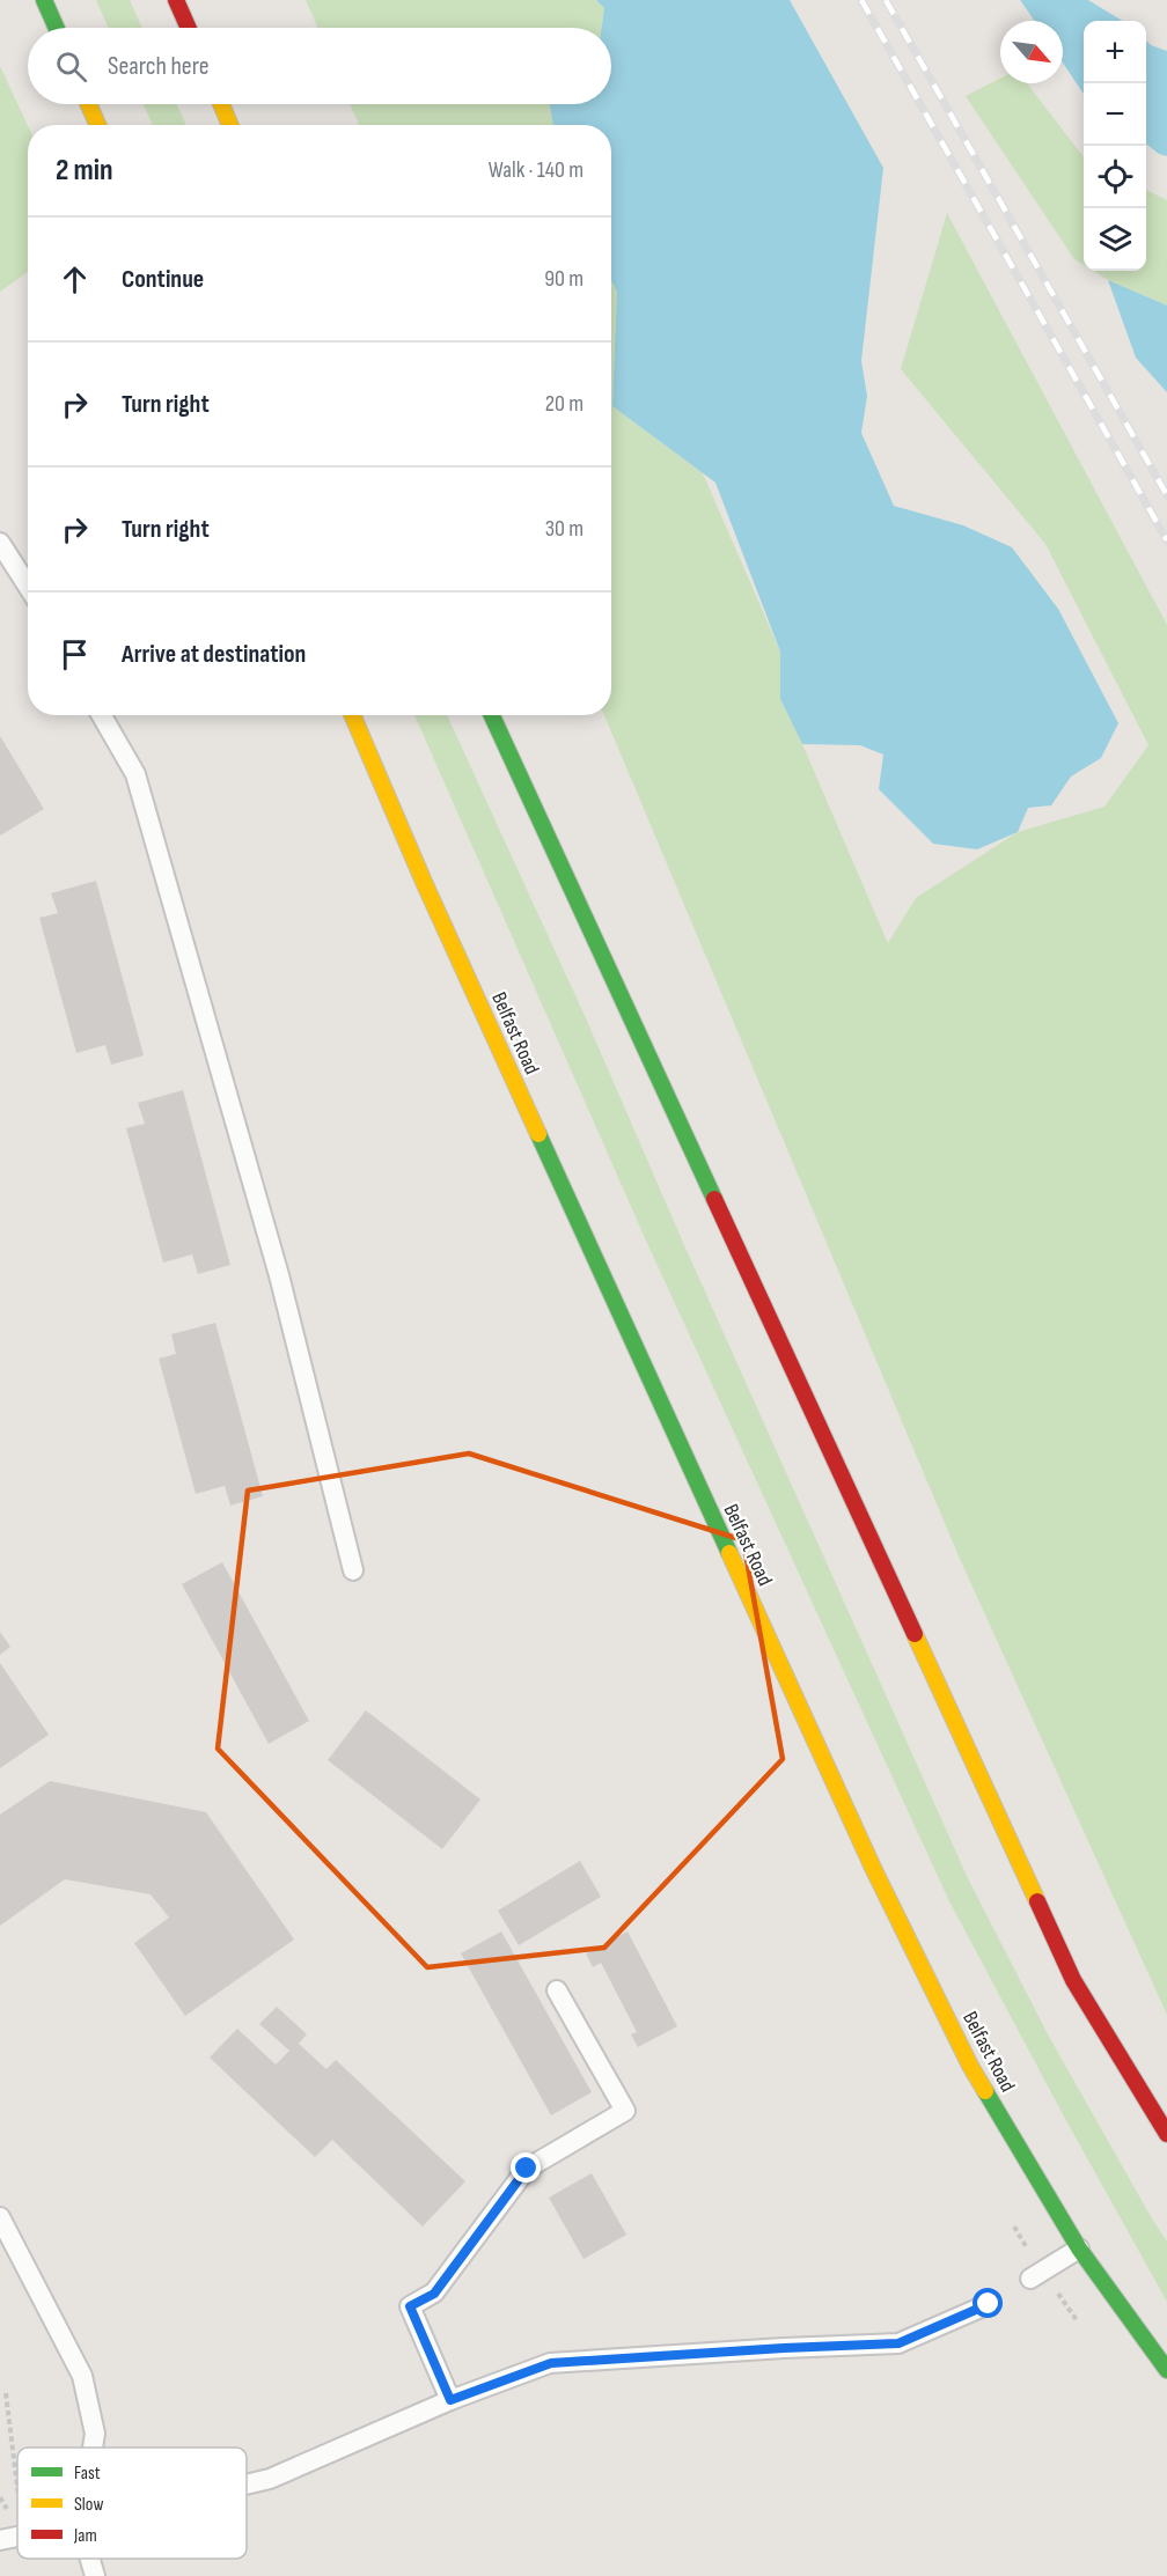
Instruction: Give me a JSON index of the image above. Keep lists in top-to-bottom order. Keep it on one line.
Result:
{"streets":{"highway":["Belfast Road"]},"legend":["Fast","Slow","Jam"],"north":"bottom right","page":{"map_buttons":["+","−"],"search":"Search here","heading":["2 min","Walk · 140 m"],"list":[["Continue","90 m"],["Turn right","20 m"],["Turn right","30 m"],"Arrive at destination"]}}
